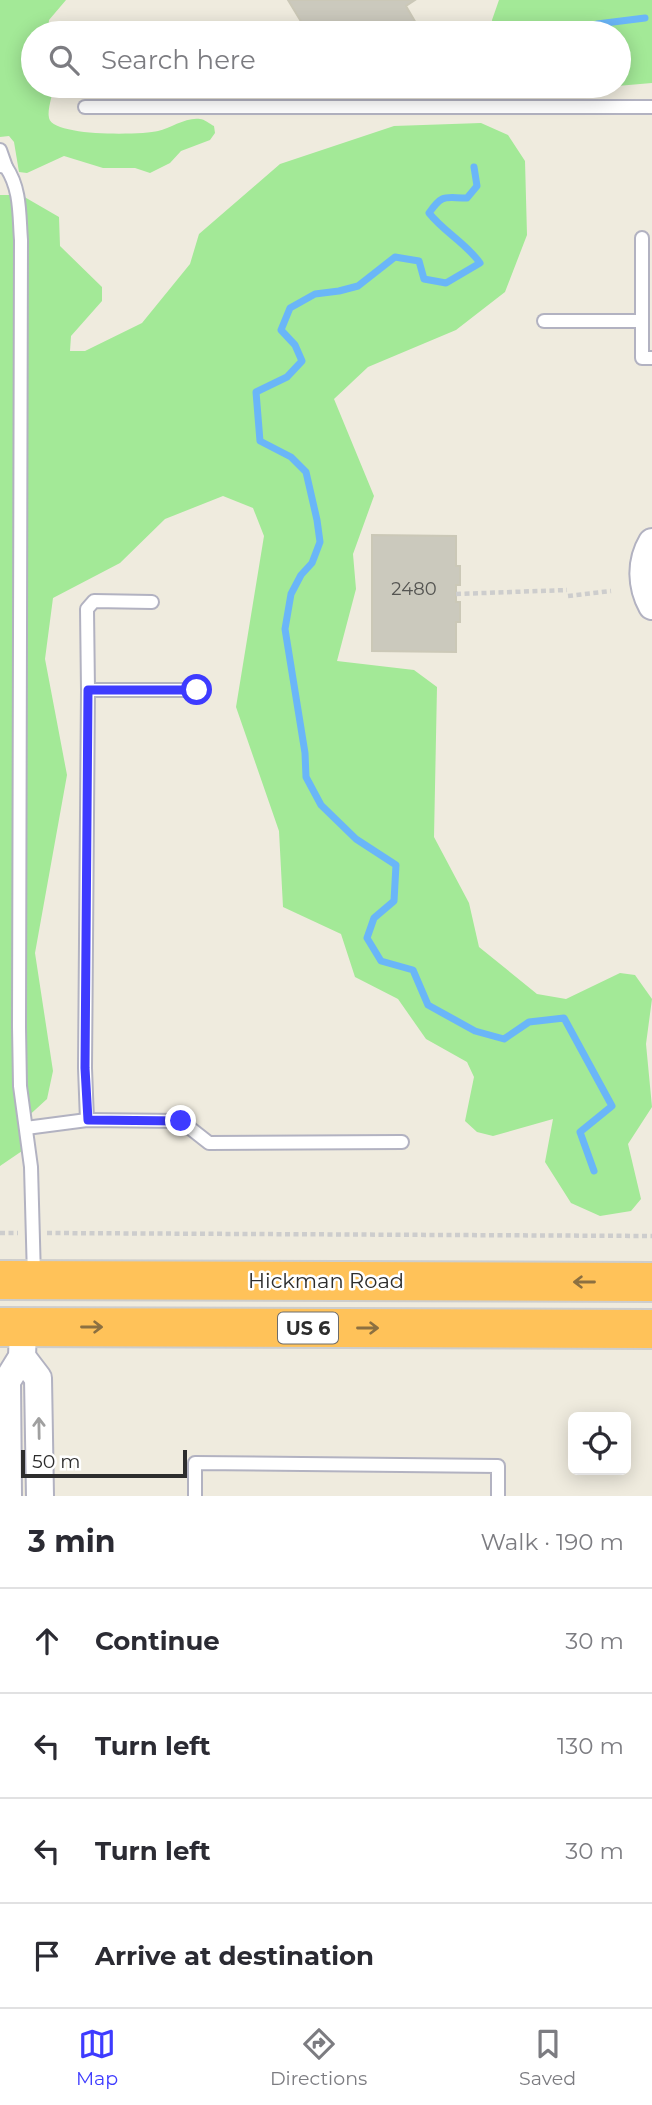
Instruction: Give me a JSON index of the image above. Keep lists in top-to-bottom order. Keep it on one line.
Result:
{"streets":{"highway":["Hickman Road","US 6"]},"house_numbers":["2480"],"scale_bar":"50 m","page":{"search":"Search here","scale":"50 m","heading":["3 min","Walk · 190 m"],"list":[["Continue","30 m"],["Turn left","130 m"],["Turn left","30 m"],"Arrive at destination"],"nav":["Map","Directions","Saved"]}}
